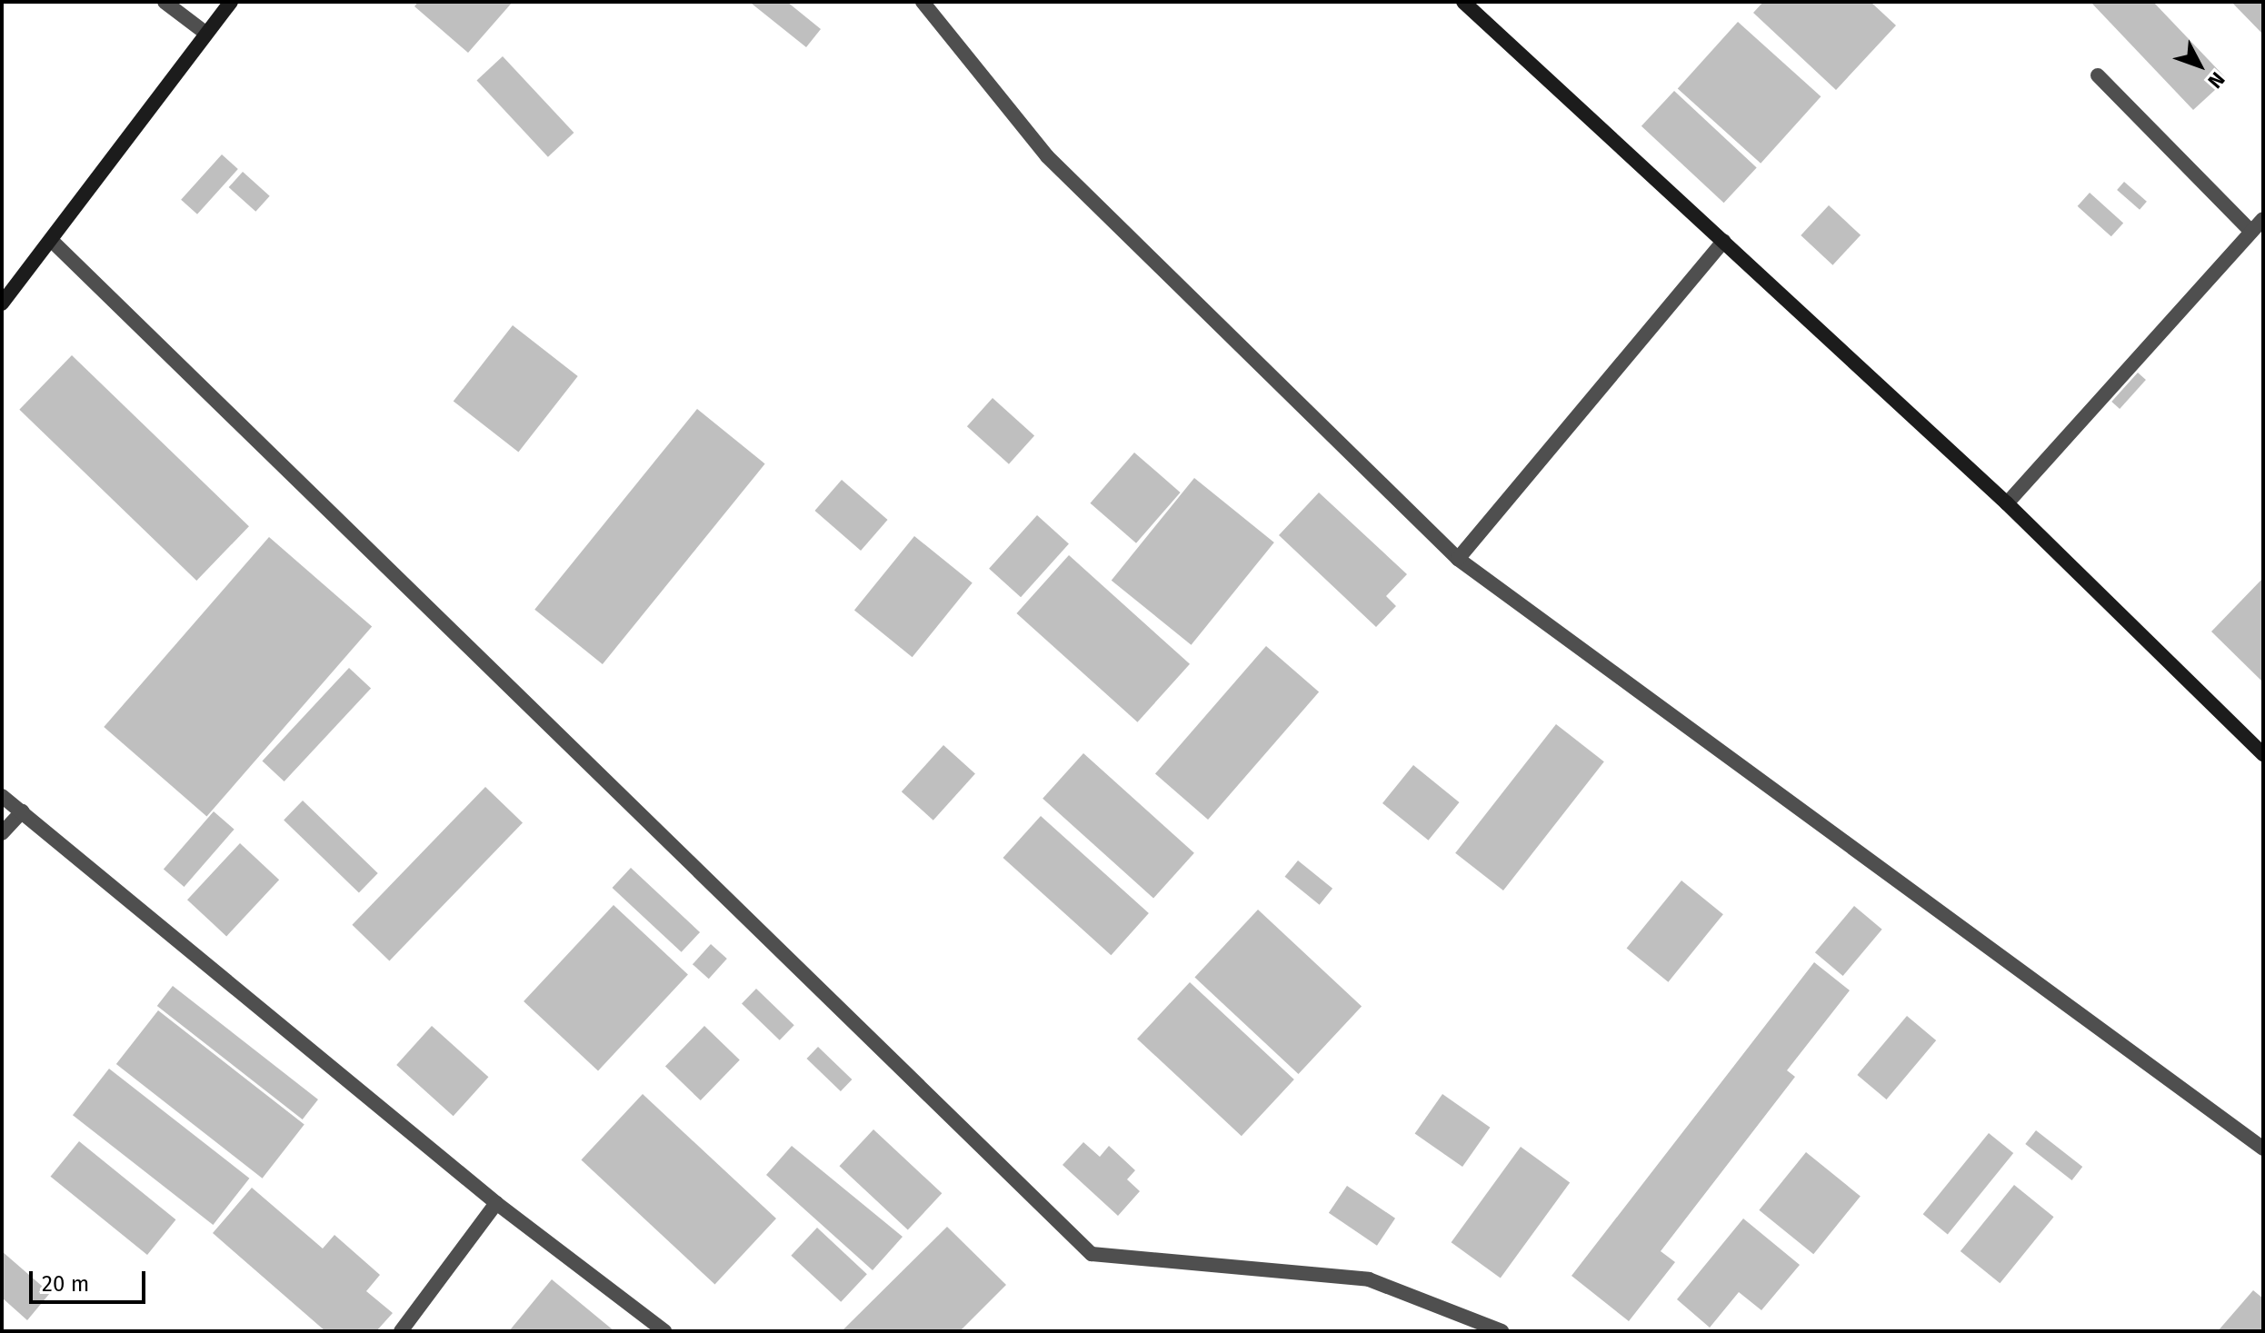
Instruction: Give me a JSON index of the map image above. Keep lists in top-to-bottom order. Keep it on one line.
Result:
{"scale_bar":"20 m","north":"bottom right"}
